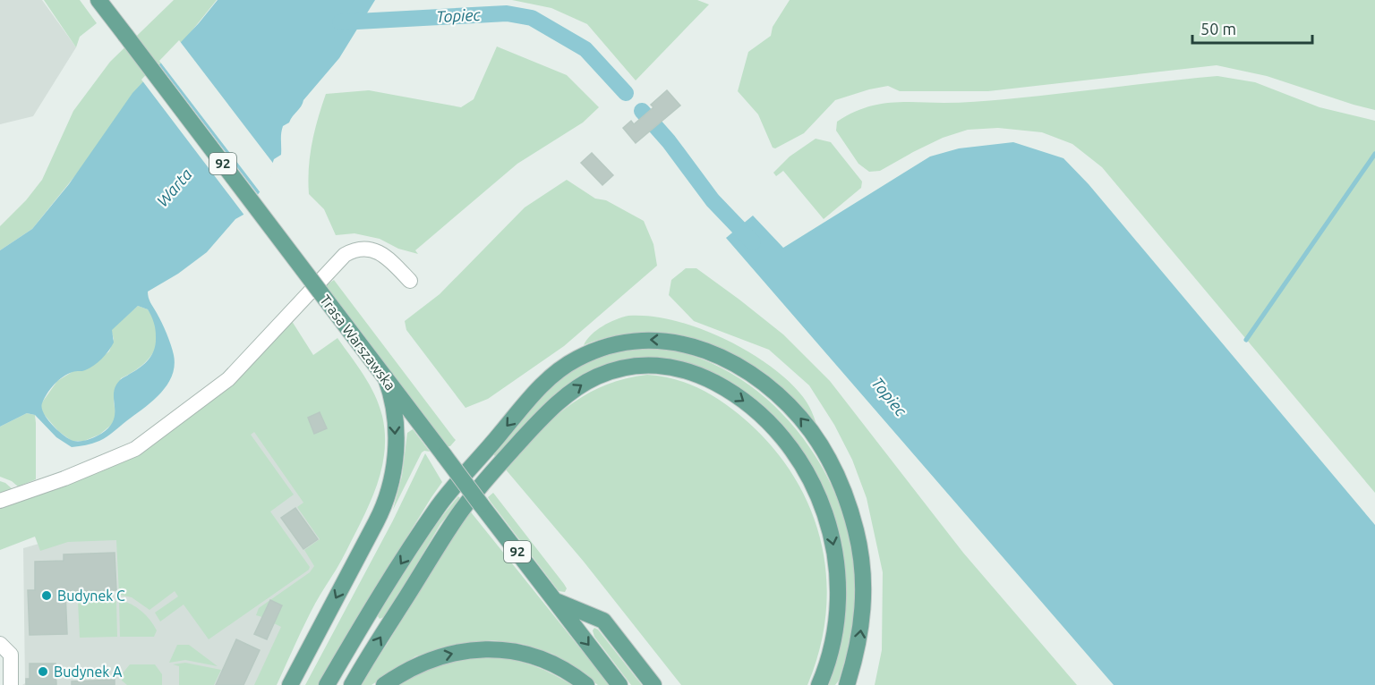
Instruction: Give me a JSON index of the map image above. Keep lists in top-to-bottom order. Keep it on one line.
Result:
{"streets":{"main road":["92","Trasa Warszawska"]},"water":["Topiec","Warta"],"places":["Budynek C","Budynek A"],"scale_bar":"50 m"}
